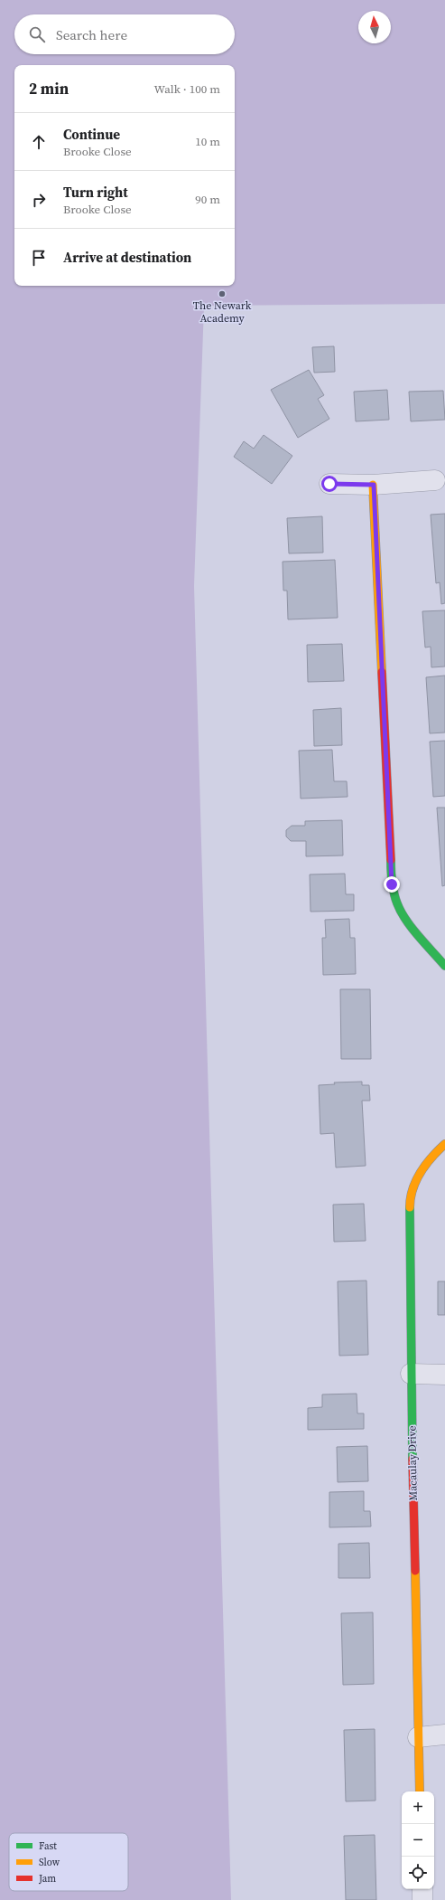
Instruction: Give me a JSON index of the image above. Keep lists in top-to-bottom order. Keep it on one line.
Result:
{"streets":{"street":["Macaulay Drive"]},"places":["The Newark Academy"],"legend":["Fast","Slow","Jam"],"north":"top","page":{"search":"Search here","heading":["2 min","Walk · 100 m"],"list":[["Continue","Brooke Close","10 m"],["Turn right","Brooke Close","90 m"],"Arrive at destination"],"map_buttons":["+","−"]}}
